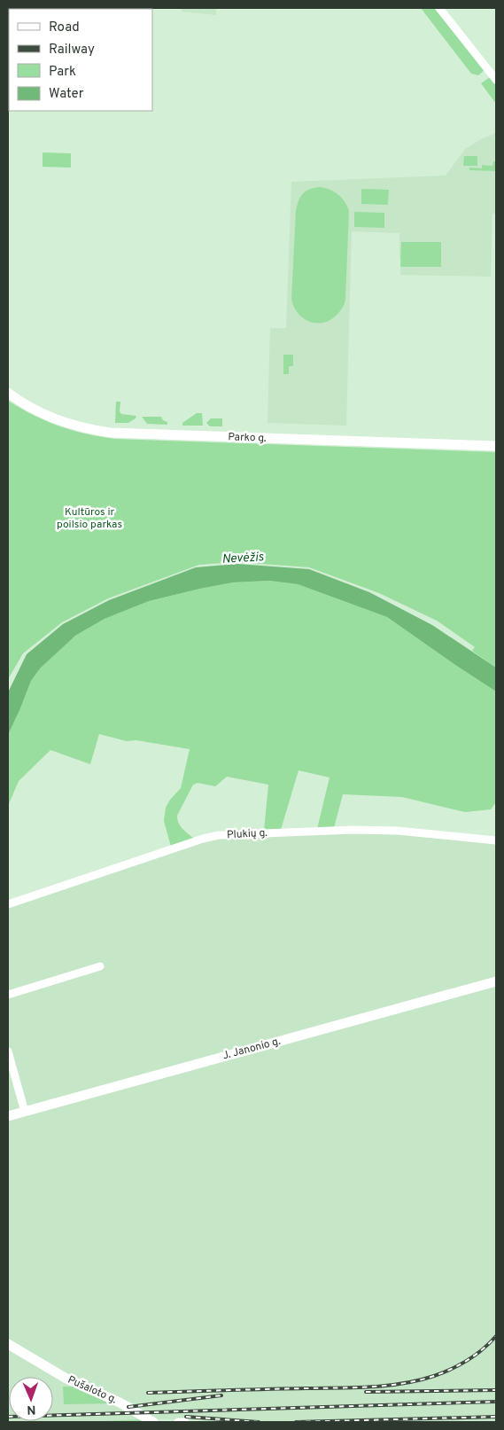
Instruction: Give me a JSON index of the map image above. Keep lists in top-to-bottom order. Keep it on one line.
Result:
{"streets":{"main road":["Parko g.","J. Janonio g.","Pušaloto g."],"street":["Plukių g."]},"water":["Nevėžis"],"parks":["Kultūros ir poilsio parkas"],"legend":["Road","Railway","Park","Water"],"north":"bottom"}
